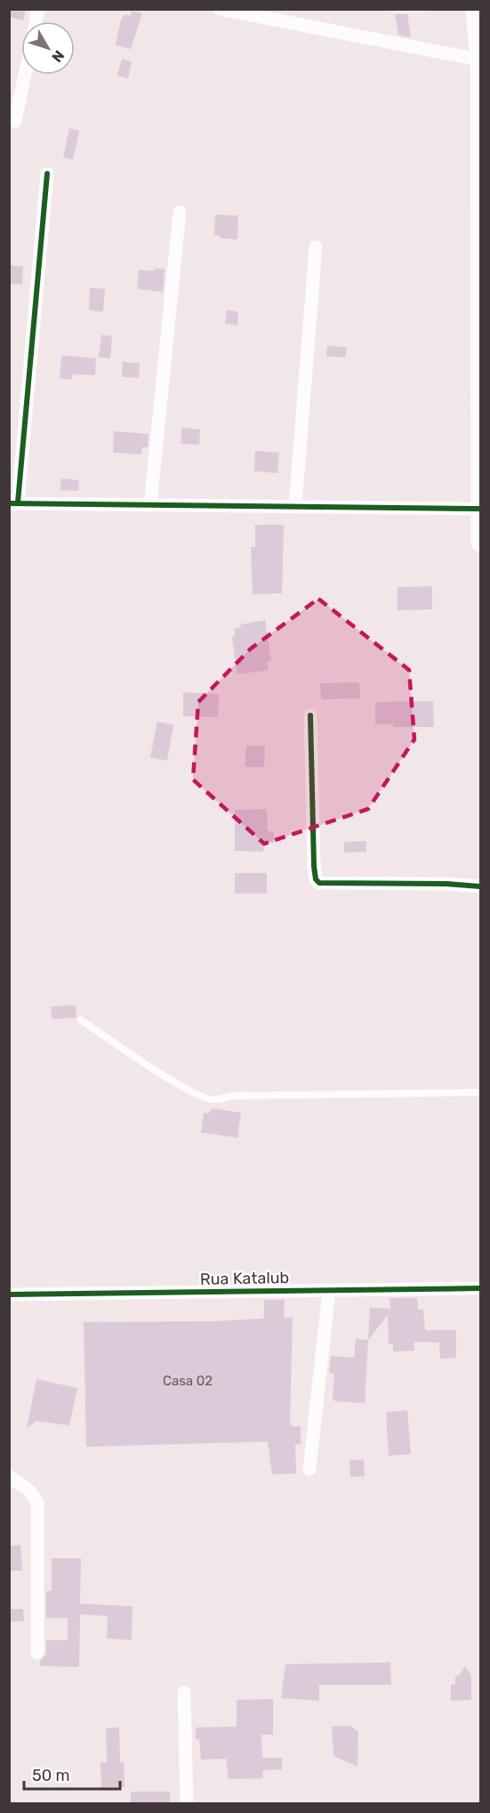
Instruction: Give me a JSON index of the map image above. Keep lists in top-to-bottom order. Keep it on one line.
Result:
{"streets":{"street":["Rua Katalub"]},"house_numbers":["Casa 02"],"scale_bar":"50 m","north":"bottom right"}
